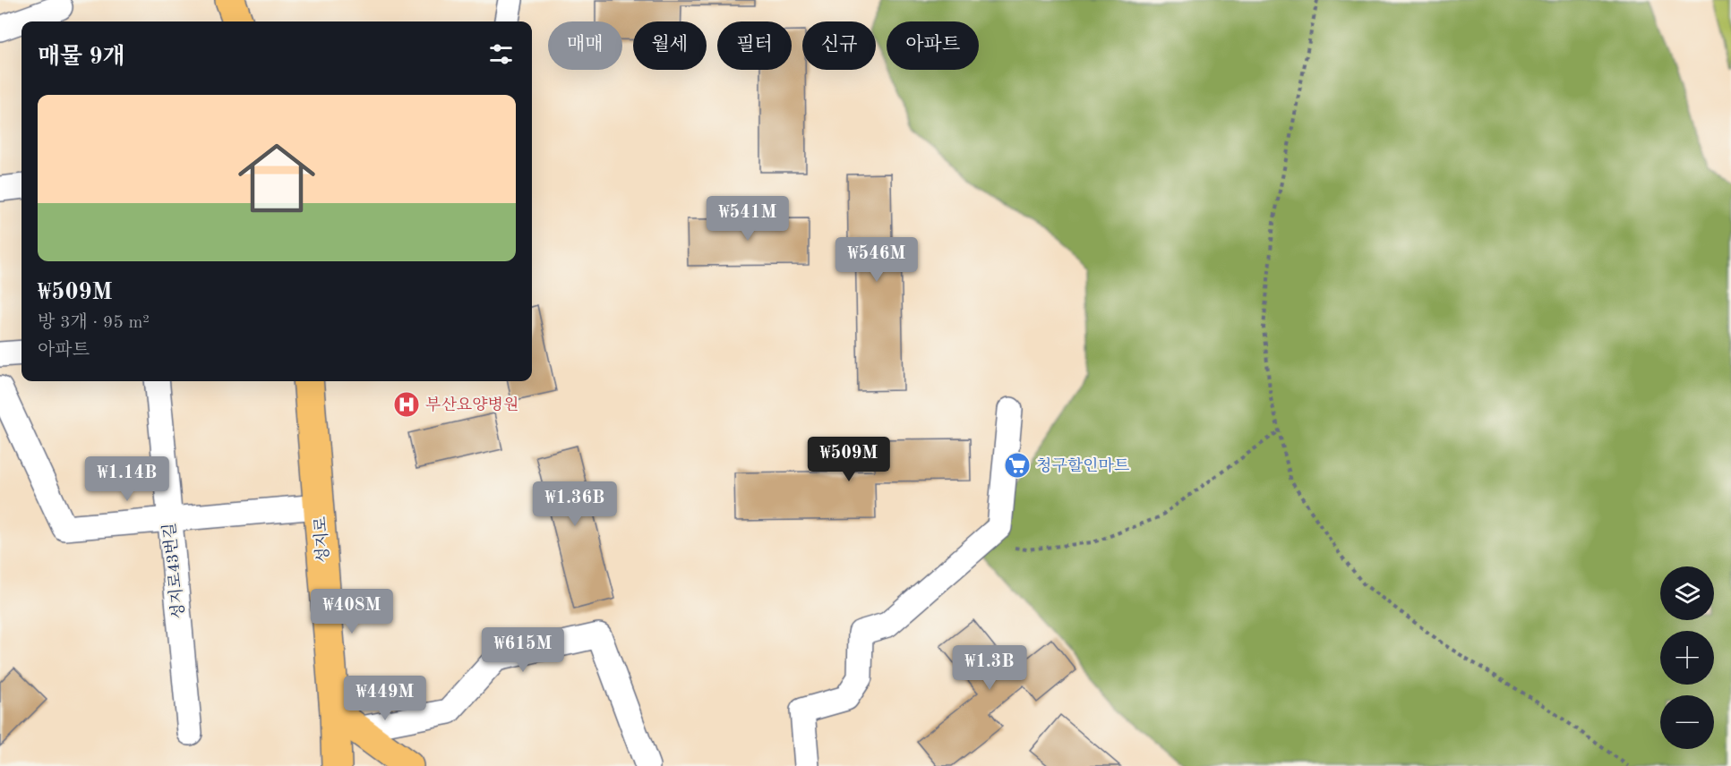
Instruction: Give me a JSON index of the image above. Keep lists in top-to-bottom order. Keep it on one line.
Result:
{"streets":{"main road":["성지로"],"street":["성지로43번길"]},"places":{"hospital":["부산요양병원"],"supermarket":["청구할인마트"]},"page":{"chip":["매매","월세","필터","신규","아파트"],"heading":"매물 9개","list":[{"name":"₩509M","note":"방 3개 · 95 m² · 아파트"}],"price":["₩541M","₩546M","₩509M","₩1.14B","₩1.36B","₩408M","₩615M","₩1.3B","₩449M"],"map_buttons":["+","−"]}}
